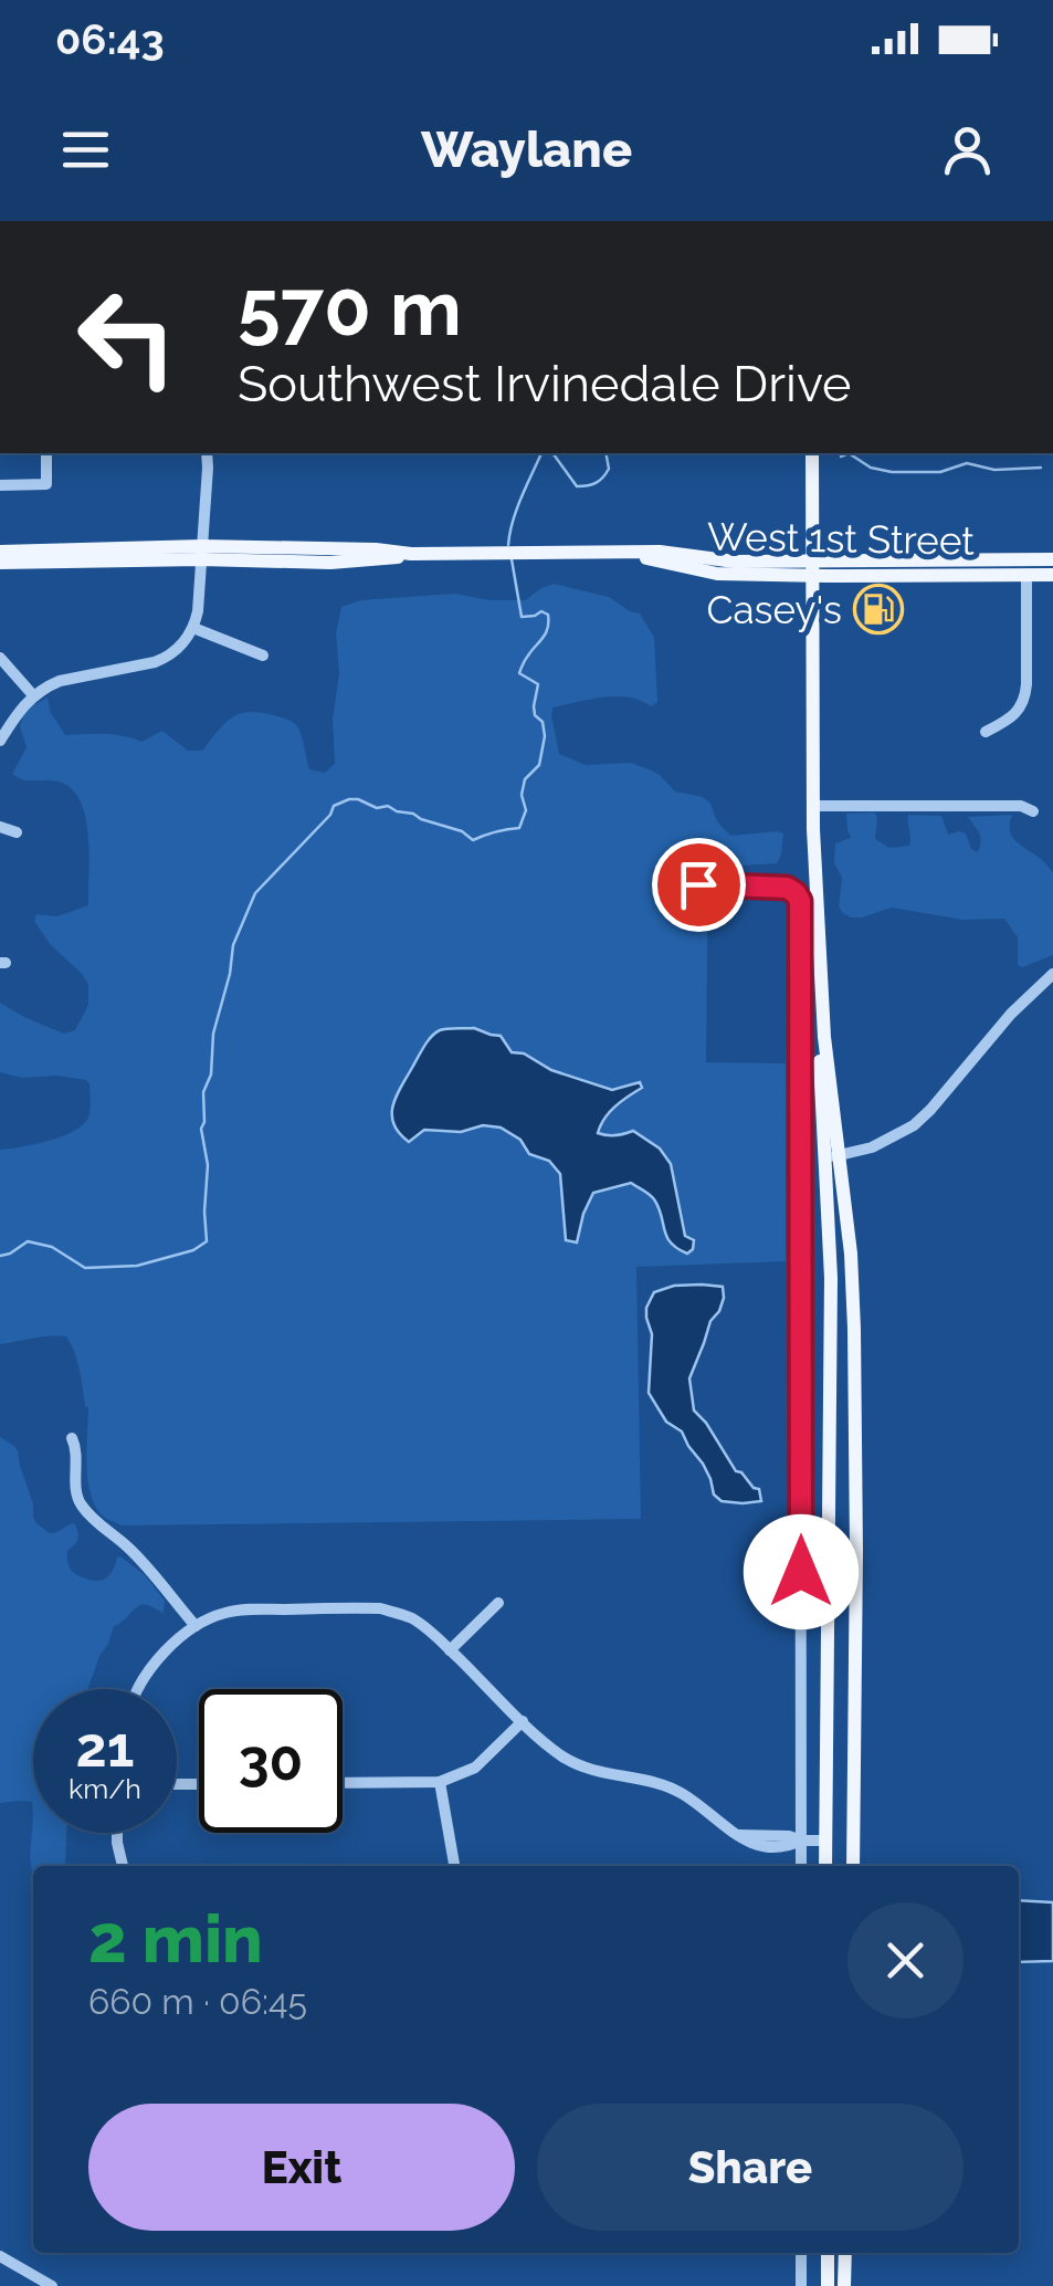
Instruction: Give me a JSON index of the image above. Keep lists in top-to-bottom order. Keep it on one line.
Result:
{"streets":{"main road":["West 1st Street"]},"places":{"fuel station":["Casey's"]},"page":{"status":"06:43","header":"Waylane","turn":["570 m","Southwest Irvinedale Drive"],"speed":"21 km/h","limit":"30","heading":["2 min","660 m · 06:45"],"buttons":["Exit","Share"]}}
